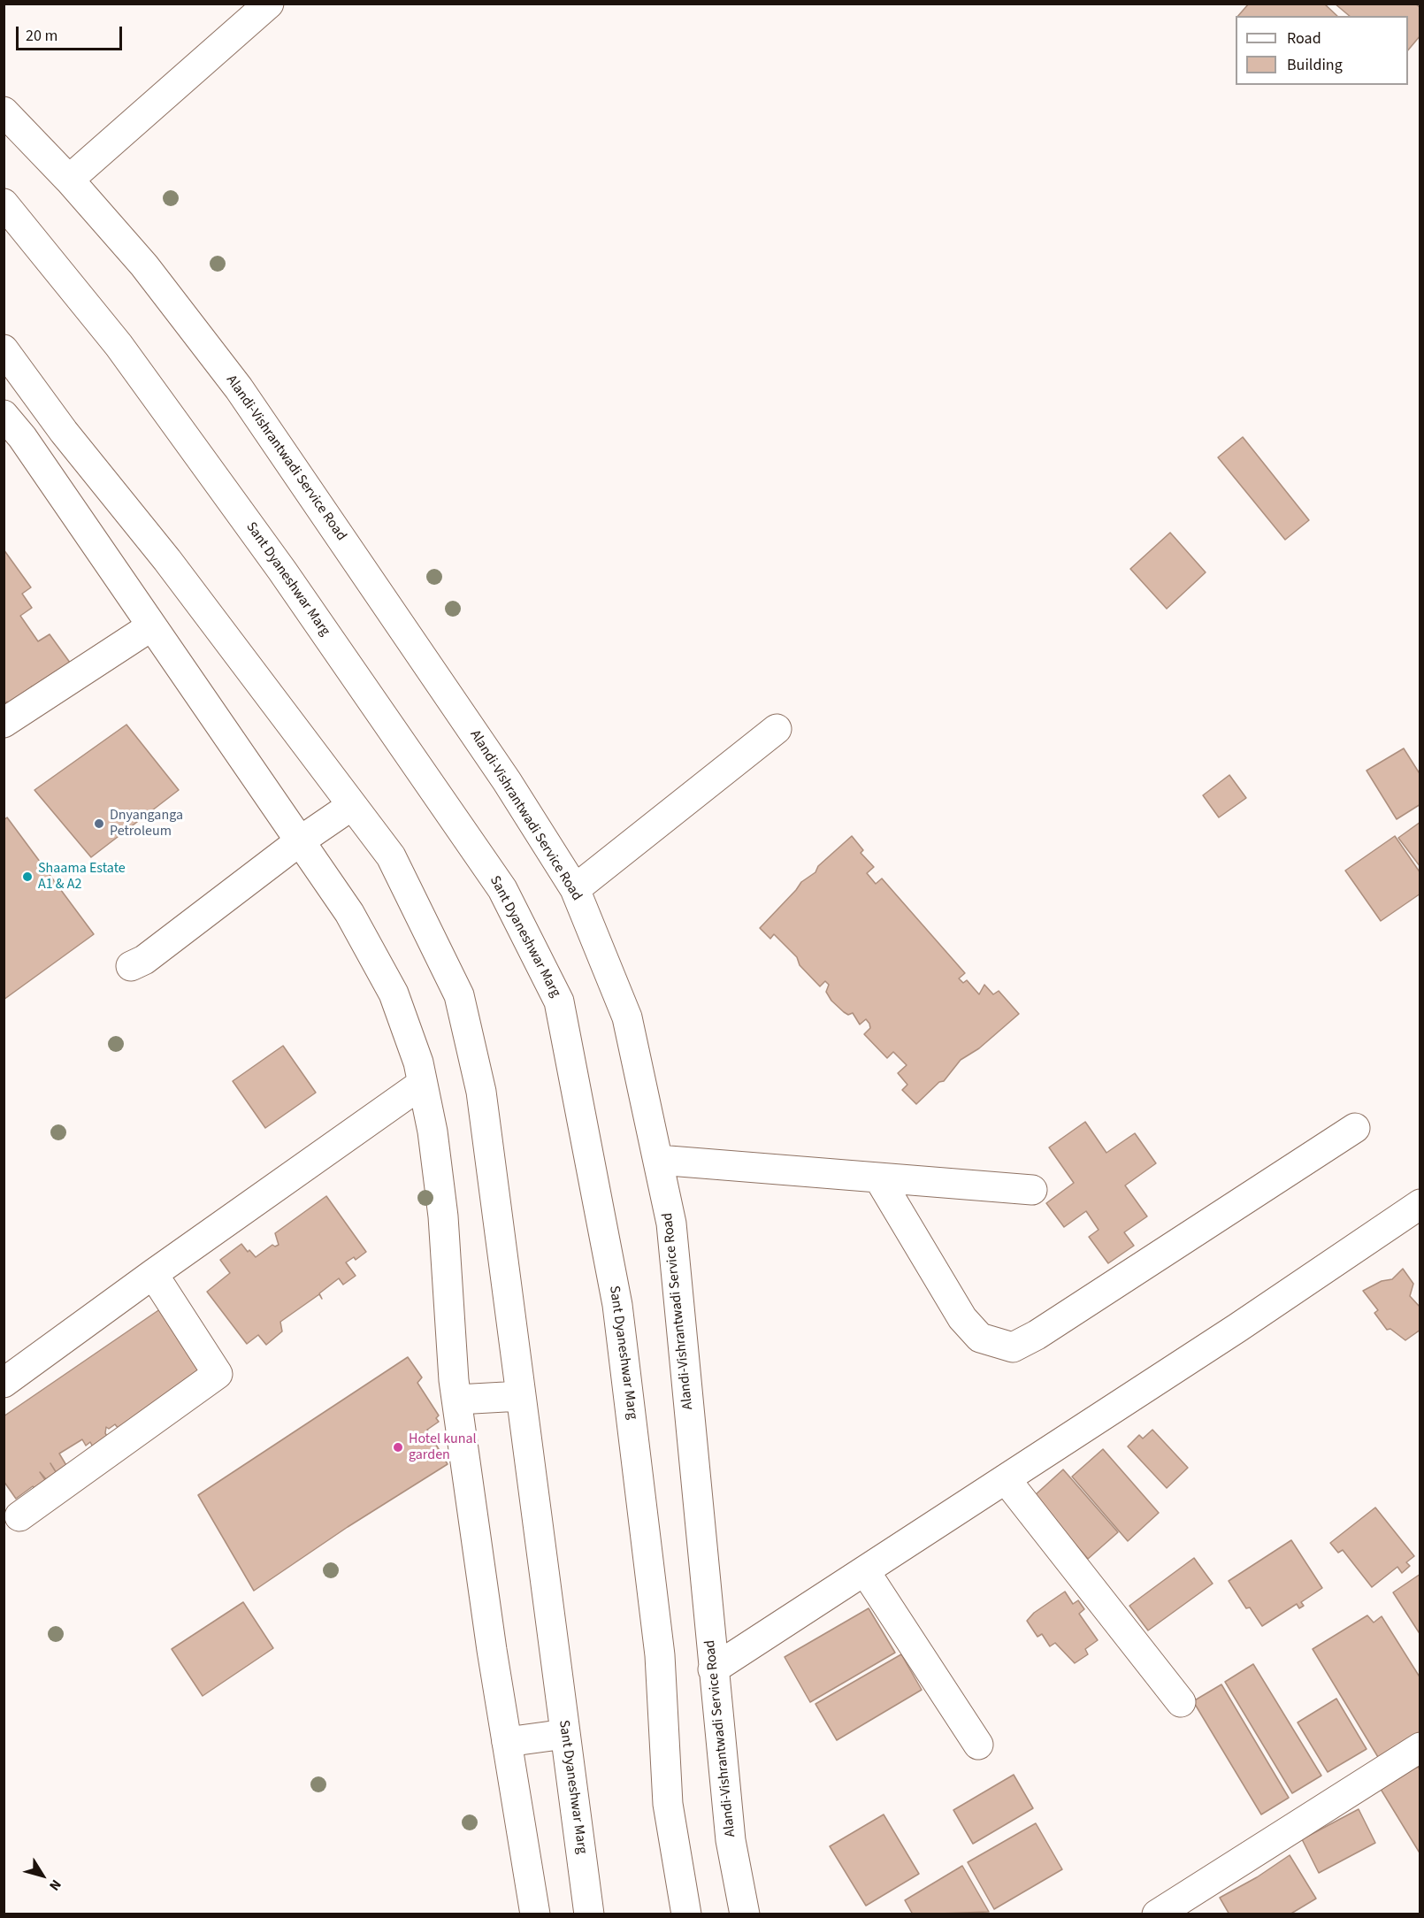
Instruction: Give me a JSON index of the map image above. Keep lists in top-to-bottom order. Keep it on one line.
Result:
{"streets":{"street":["Alandi-Vishrantwadi Service Road","Sant Dyaneshwar Marg"]},"places":["Dnyanganga Petroleum","Shaama Estate A1 & A2","Hotel kunal garden"],"legend":["Road","Building"],"scale_bar":"20 m","north":"bottom right"}
